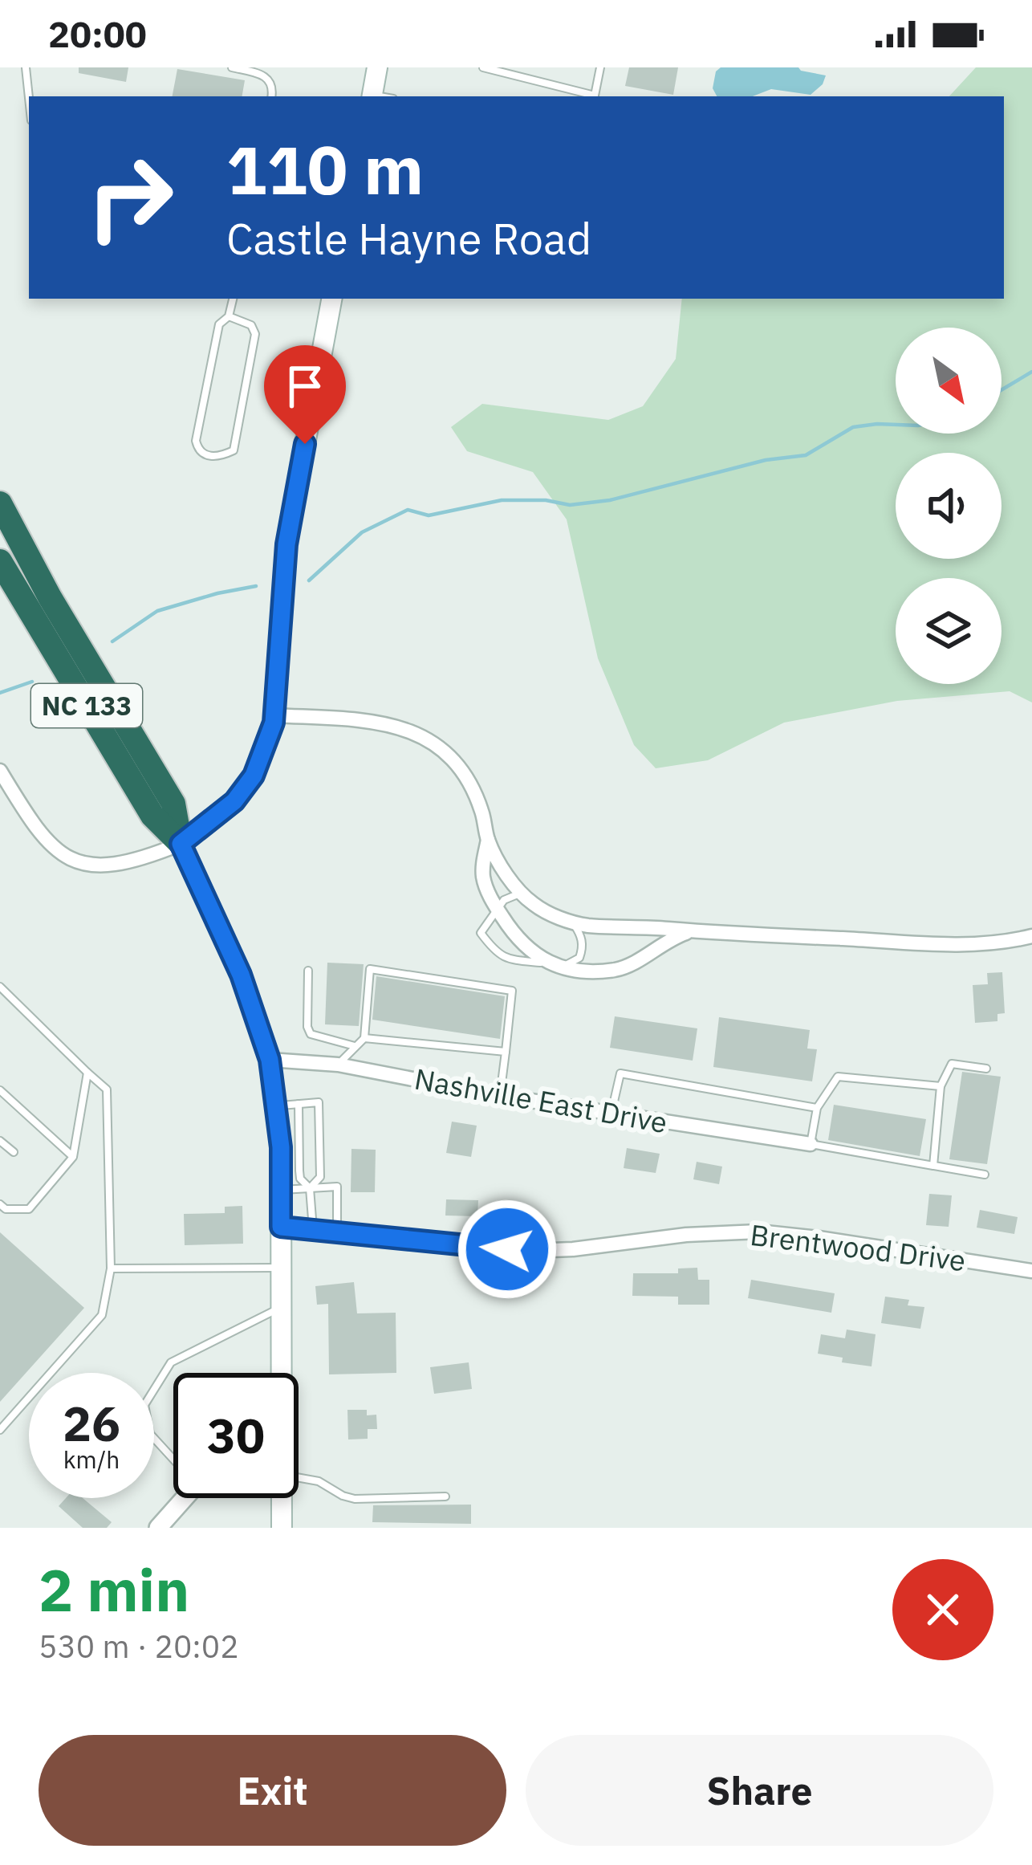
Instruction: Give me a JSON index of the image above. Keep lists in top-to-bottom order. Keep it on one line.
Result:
{"streets":{"highway":["NC 133"],"street":["Nashville East Drive","Brentwood Drive"]},"crossings":[["NC 133","Nashville East Drive"],["NC 133","Brentwood Drive"]],"north":"bottom right","page":{"status":"20:00","turn":["110 m","Castle Hayne Road"],"speed":"26 km/h","limit":"30","heading":["2 min","530 m · 20:02"],"buttons":["Exit","Share"]}}
